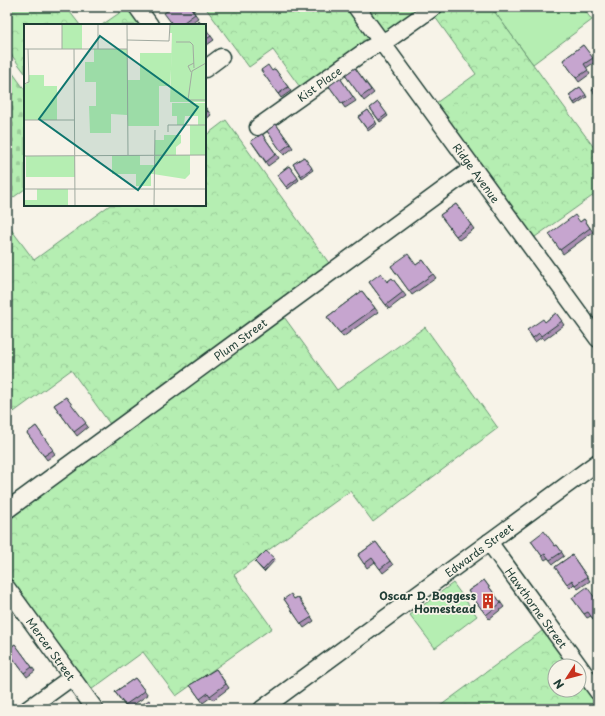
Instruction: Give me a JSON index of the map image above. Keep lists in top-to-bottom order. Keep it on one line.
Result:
{"streets":{"street":["Kist Place","Ridge Avenue","Plum Street","Edwards Street","Hawthorne Street","Mercer Street"]},"crossings":[["Kist Place","Ridge Avenue"],["Ridge Avenue","Plum Street"],["Edwards Street","Hawthorne Street"]],"places":{"building":["Oscar D. Boggess Homestead"]},"north":"bottom left"}
